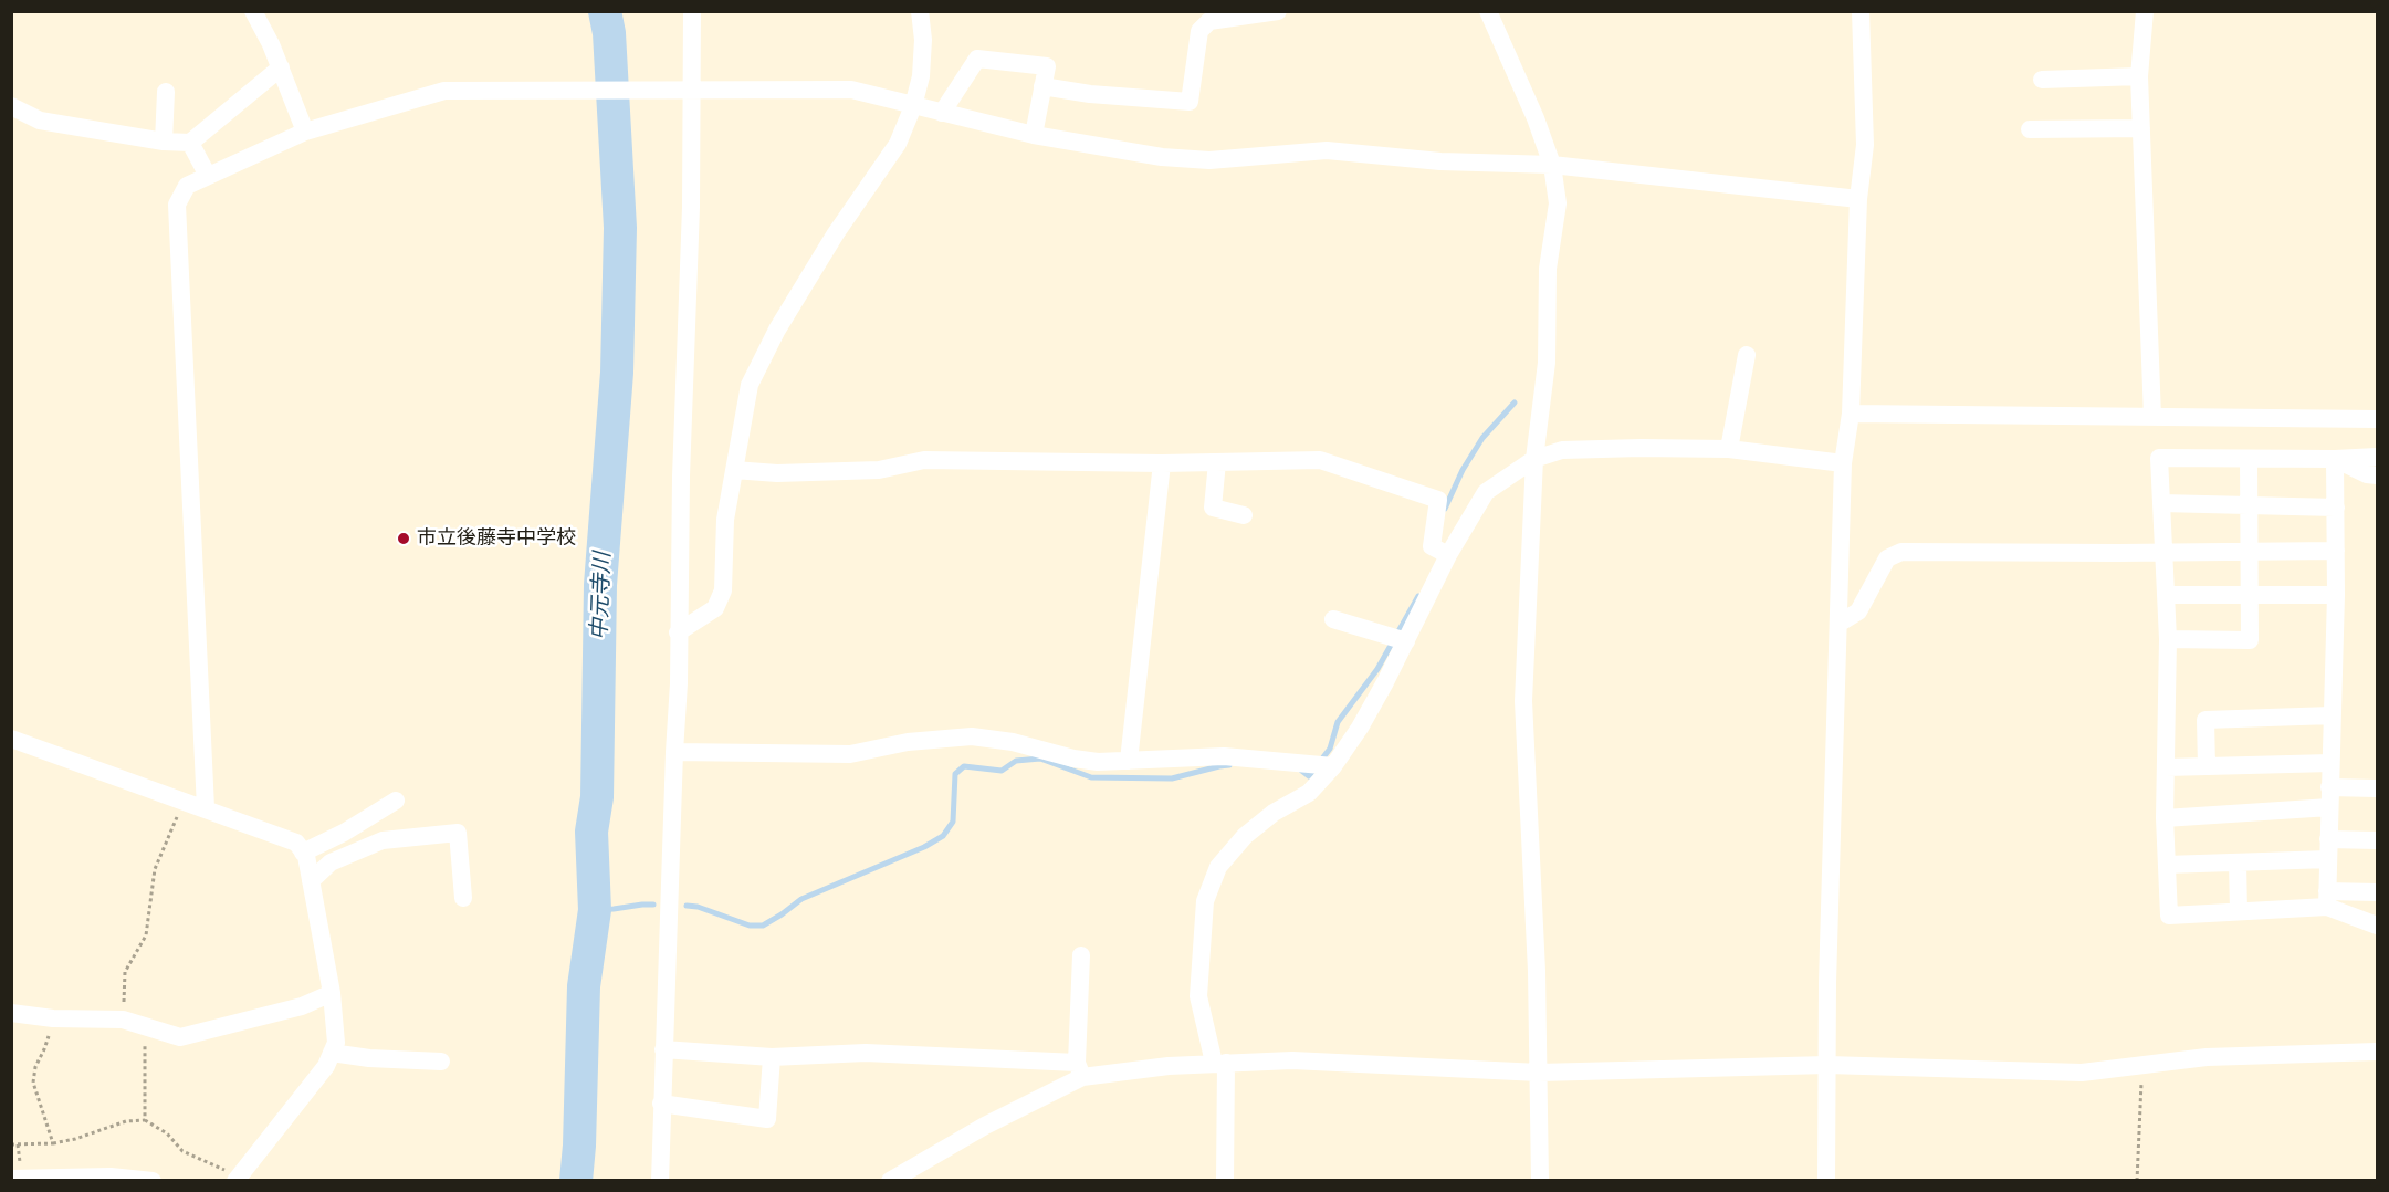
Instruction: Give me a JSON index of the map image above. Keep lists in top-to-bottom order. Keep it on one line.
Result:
{"water":["中元寺川"],"places":["市立後藤寺中学校"]}
